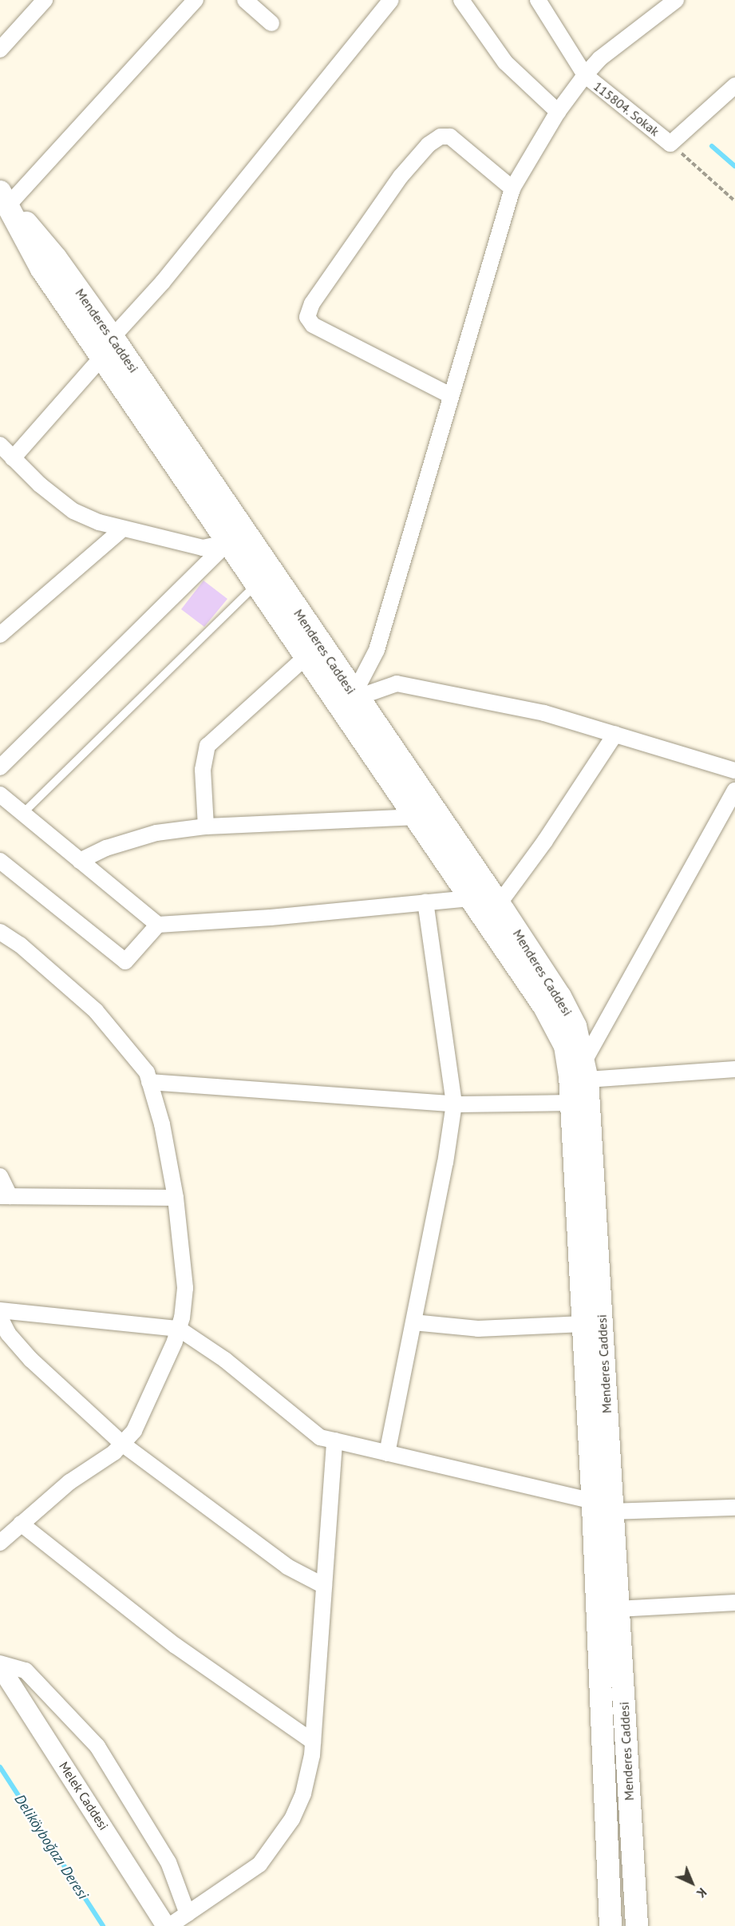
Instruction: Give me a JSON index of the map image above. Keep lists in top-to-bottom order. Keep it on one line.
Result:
{"streets":{"main road":["Menderes Caddesi"],"street":["115804. Sokak","Melek Caddesi"]},"water":["Deliköyboğazı Deresi"],"north":"bottom right"}
